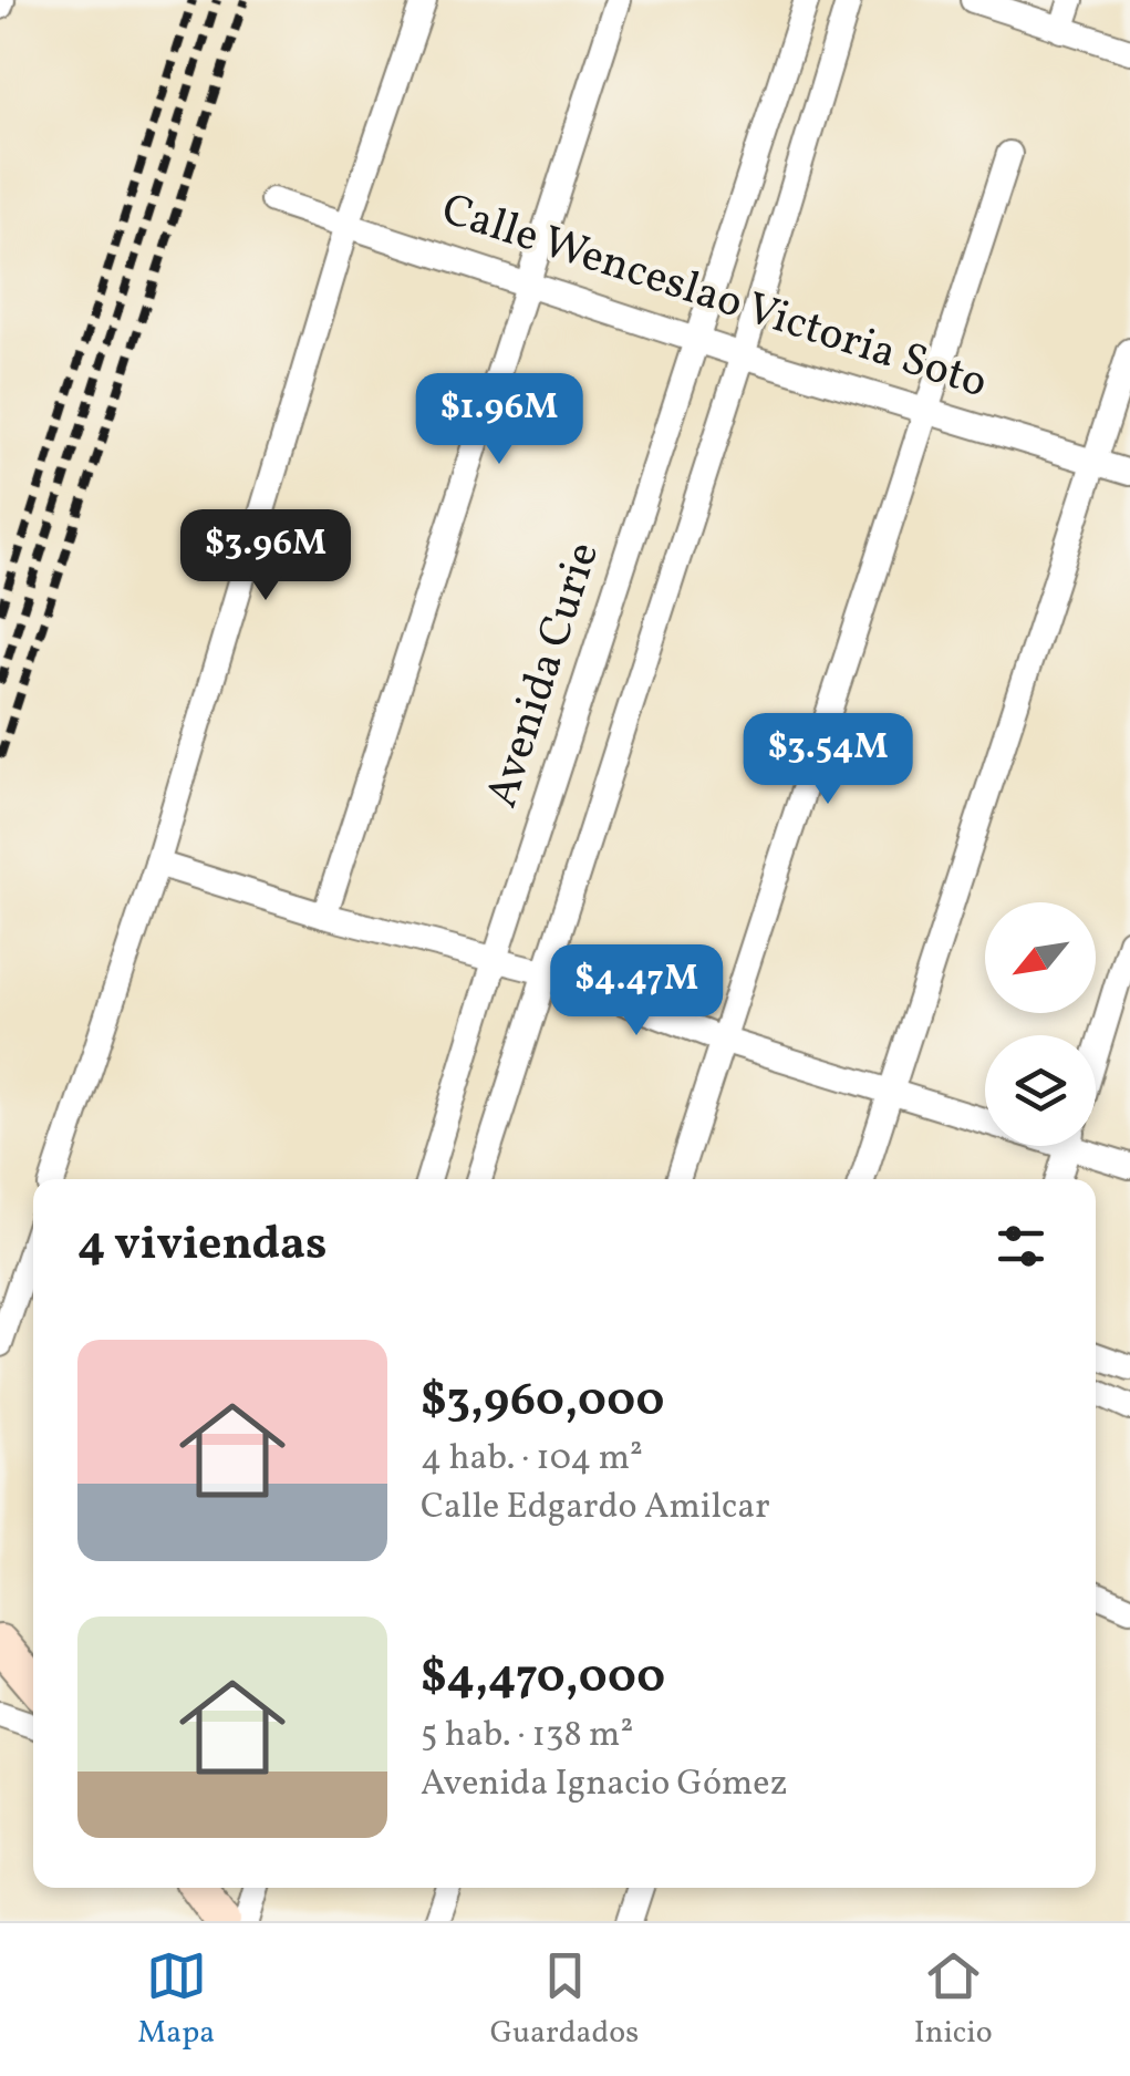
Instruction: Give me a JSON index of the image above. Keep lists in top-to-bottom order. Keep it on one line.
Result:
{"streets":{"street":["Calle Wenceslao Victoria Soto","Avenida Curie"]},"crossings":[["Calle Wenceslao Victoria Soto","Avenida Curie"]],"north":"bottom left","page":{"price":["$1.96M","$3.96M","$3.54M","$4.47M"],"heading":"4 viviendas","list":[{"name":"$3,960,000","note":"4 hab. · 104 m² · Calle Edgardo Amilcar"},{"name":"$4,470,000","note":"5 hab. · 138 m² · Avenida Ignacio Gómez"}],"tabs":["Mapa","Guardados","Inicio"]}}
